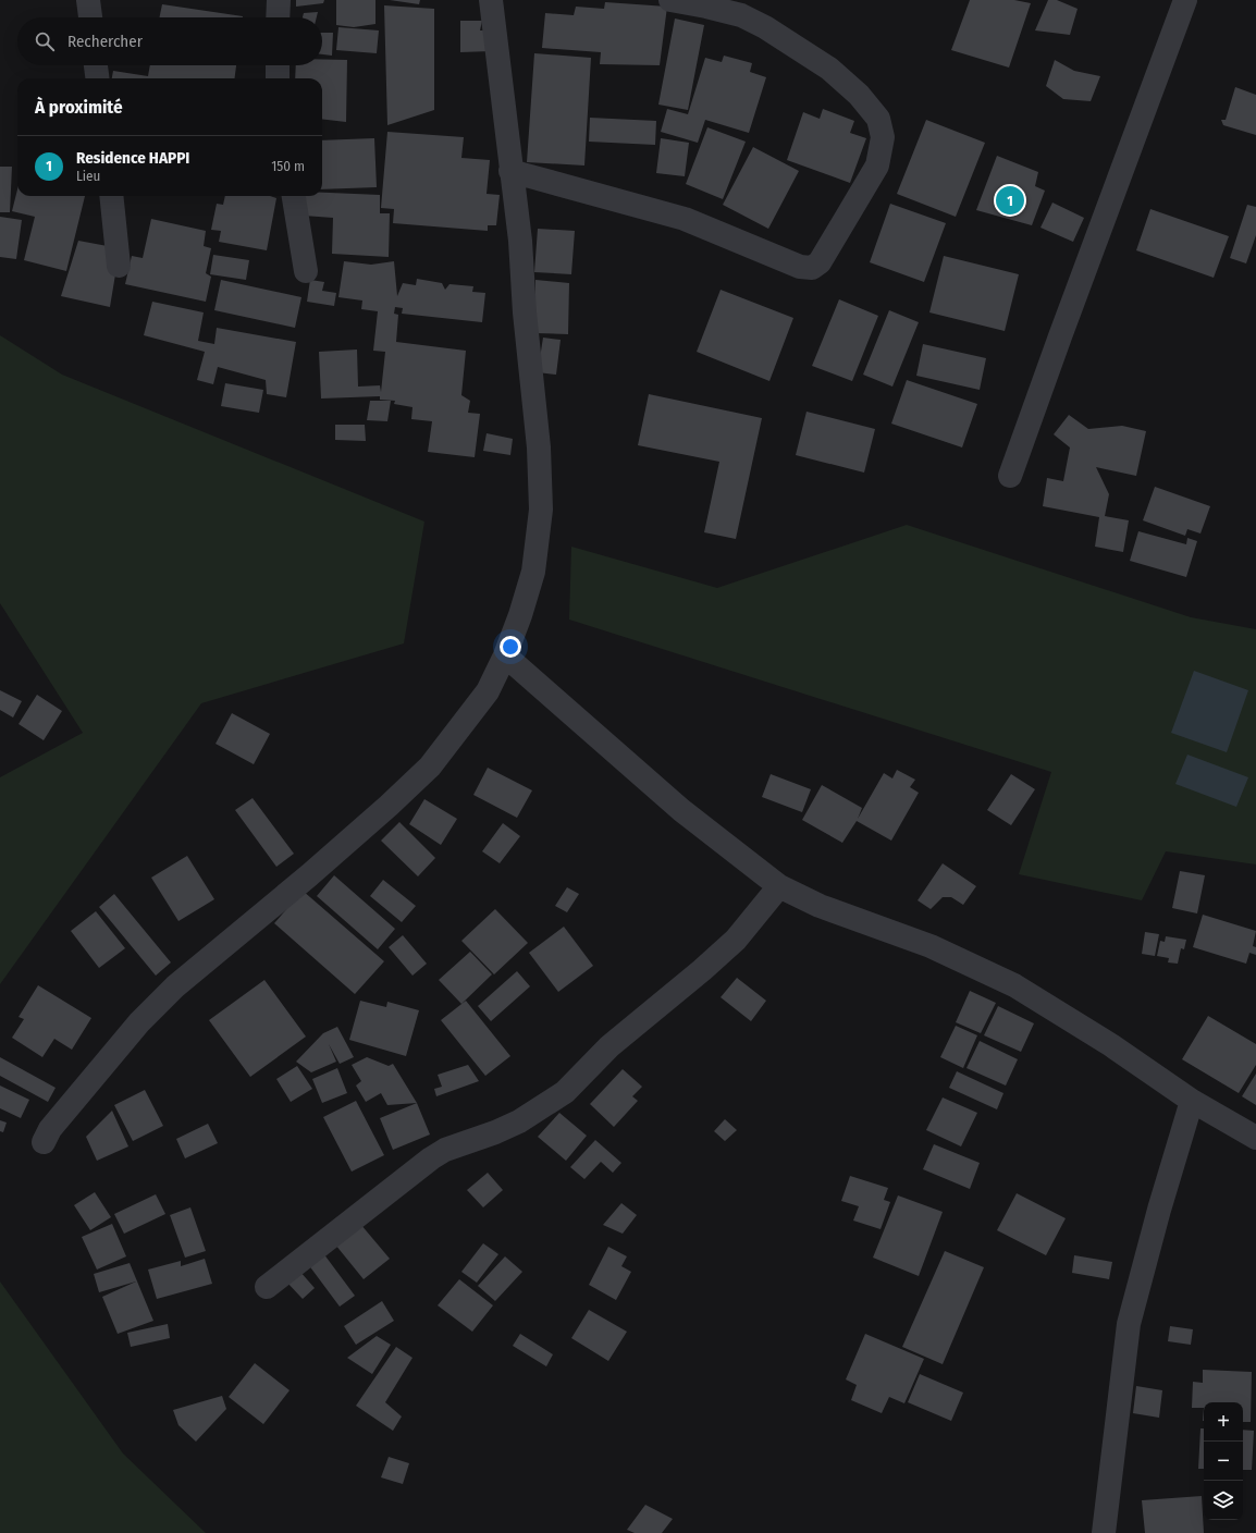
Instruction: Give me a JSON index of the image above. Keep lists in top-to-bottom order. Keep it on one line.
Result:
{"page":{"search":"Rechercher","heading":"À proximité","list":[{"mark":"1","name":"Residence HAPPI","note":"Lieu","value":"150 m"}],"pins":"1","map_buttons":["+","−"]}}
